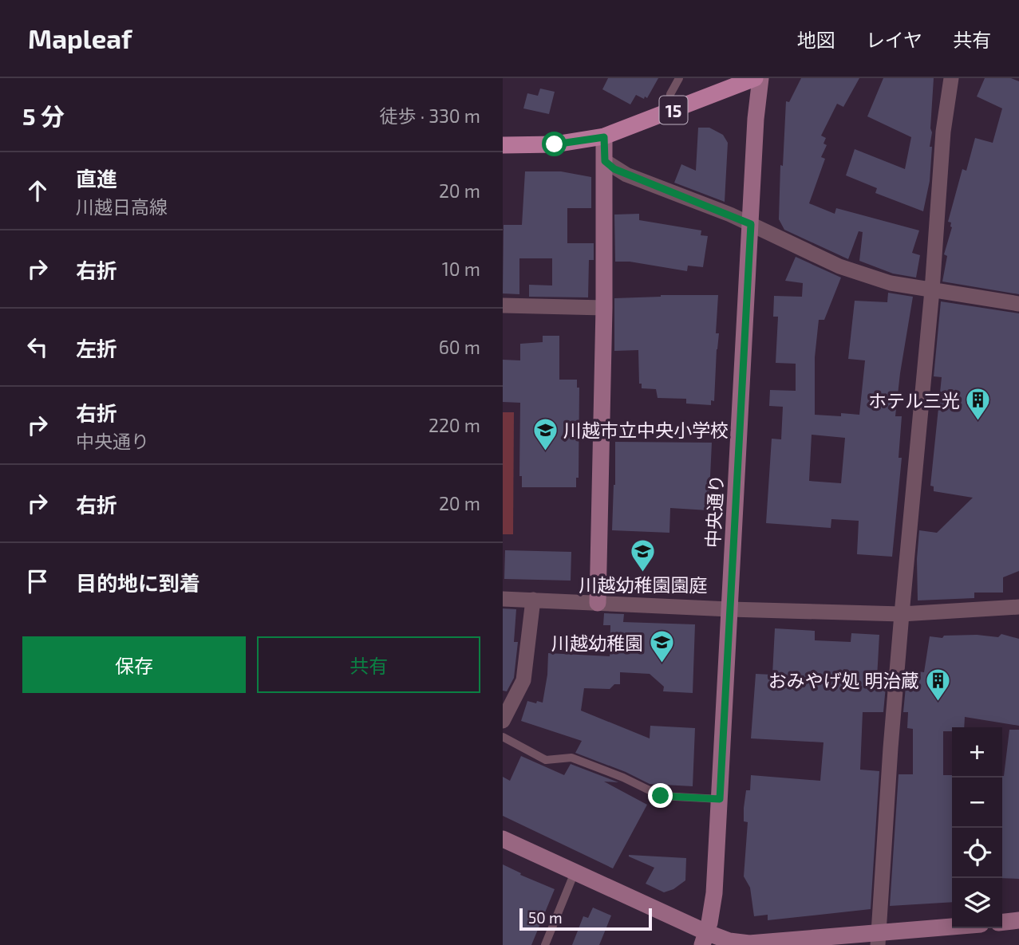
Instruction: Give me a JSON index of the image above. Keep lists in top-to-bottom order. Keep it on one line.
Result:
{"streets":{"main road":["15"],"street":["中央通り"]},"places":{"building":["ホテル三光","おみやげ処 明治蔵"],"school or university":["川越市立中央小学校","川越幼稚園園庭","川越幼稚園"]},"scale_bar":"50 m","page":{"header":"Mapleaf","nav":["地図","レイヤ","共有"],"heading":["5 分","徒歩 · 330 m"],"list":[["直進","川越日高線","20 m"],["右折","10 m"],["左折","60 m"],["右折","中央通り","220 m"],["右折","20 m"],"目的地に到着"],"buttons":["保存","共有"],"map_buttons":["+","−"],"scale":"50 m"}}
